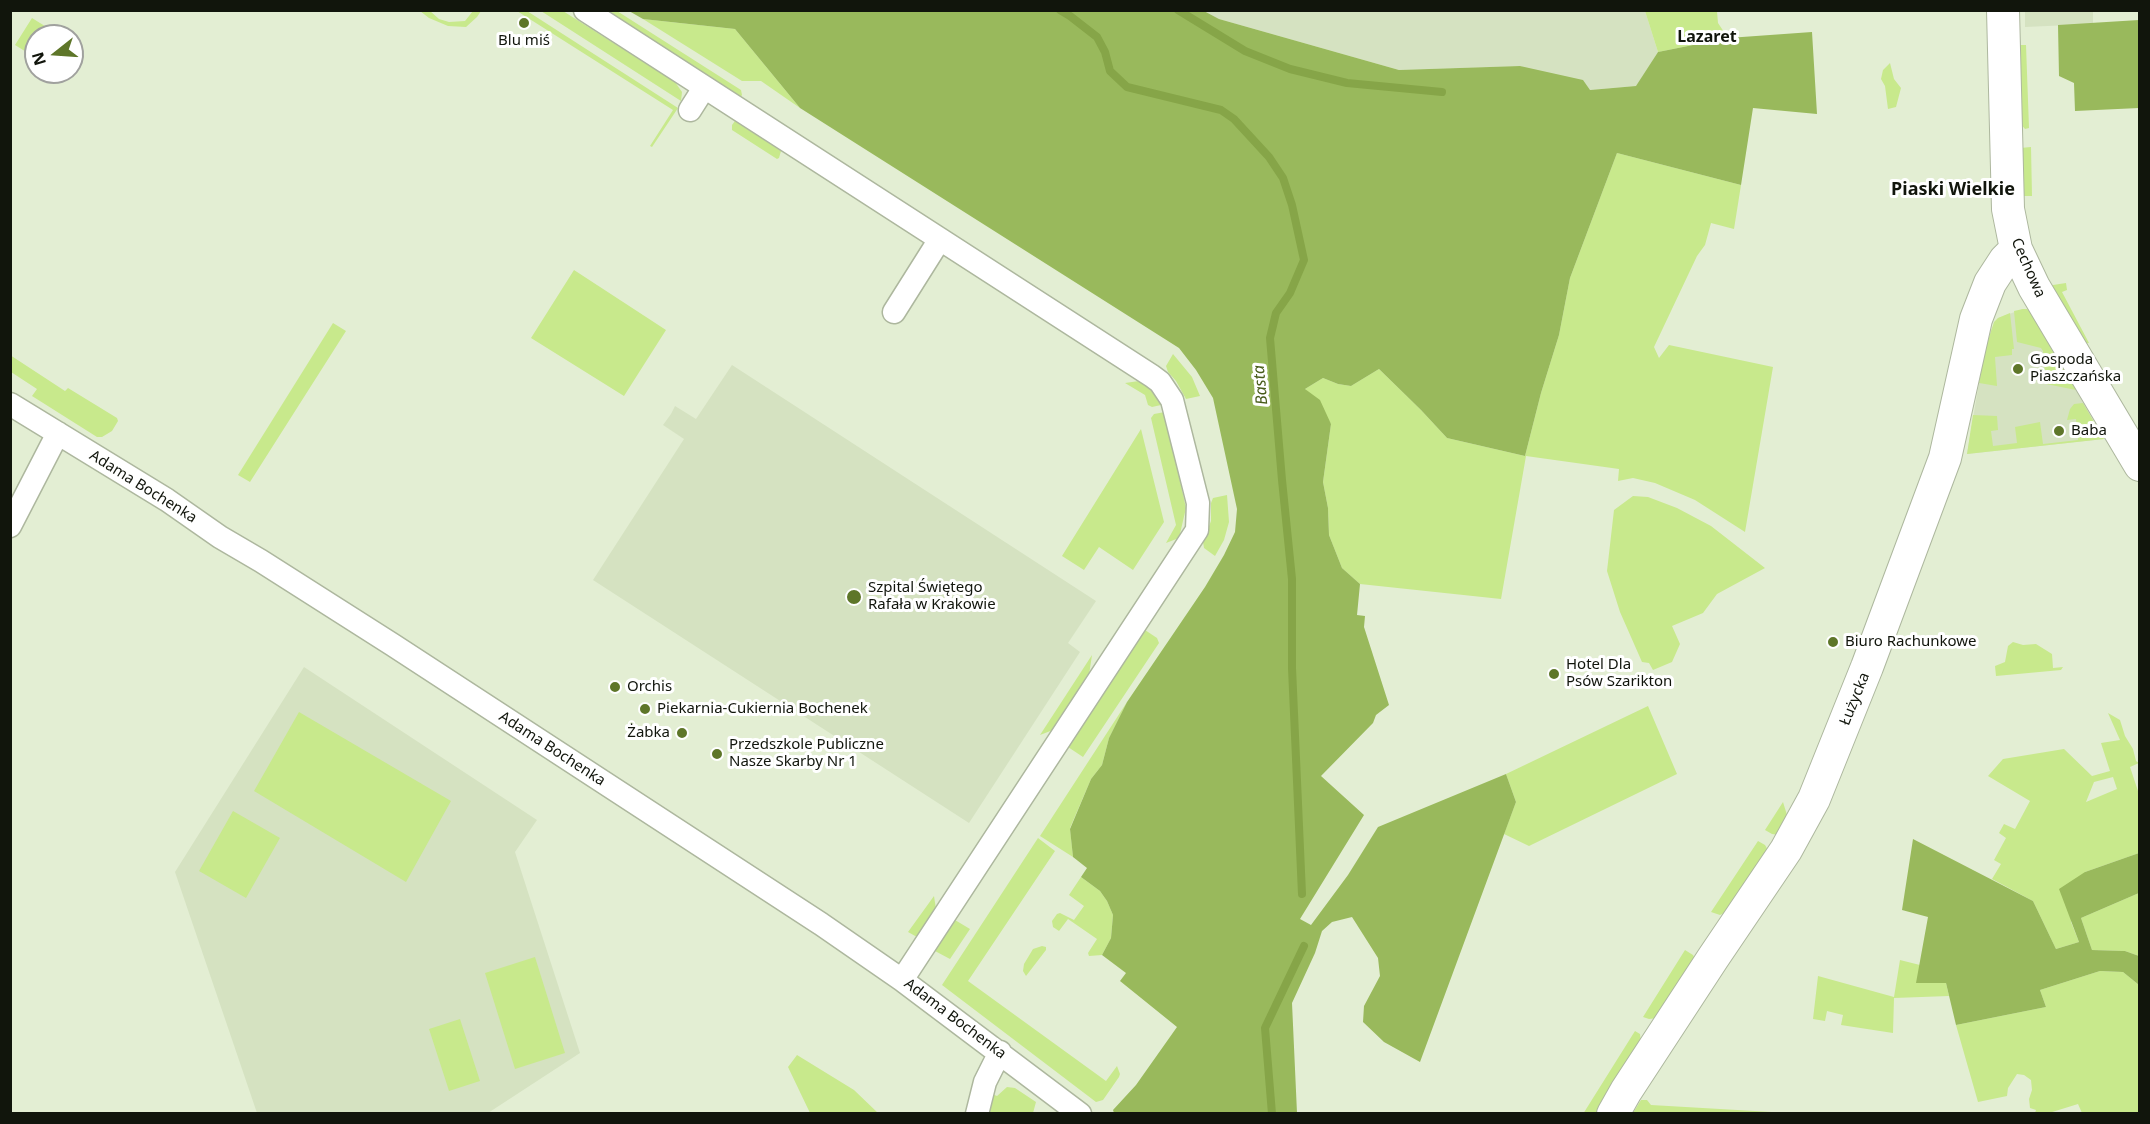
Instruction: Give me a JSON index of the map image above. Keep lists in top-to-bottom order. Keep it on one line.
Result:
{"streets":{"street":["Cechowa","Adama Bochenka","Łużycka"]},"crossings":[["Cechowa","Łużycka"]],"districts":["Lazaret","Piaski Wielkie"],"water":["Basta"],"places":["Blu miś","Gospoda Piaszczańska","Baba","Szpital Świętego Rafała w Krakowie","Biuro Rachunkowe","Hotel Dla Psów Szarikton","Orchis","Piekarnia-Cukiernia Bochenek","Żabka","Przedszkole Publiczne Nasze Skarby Nr 1"],"north":"left"}
